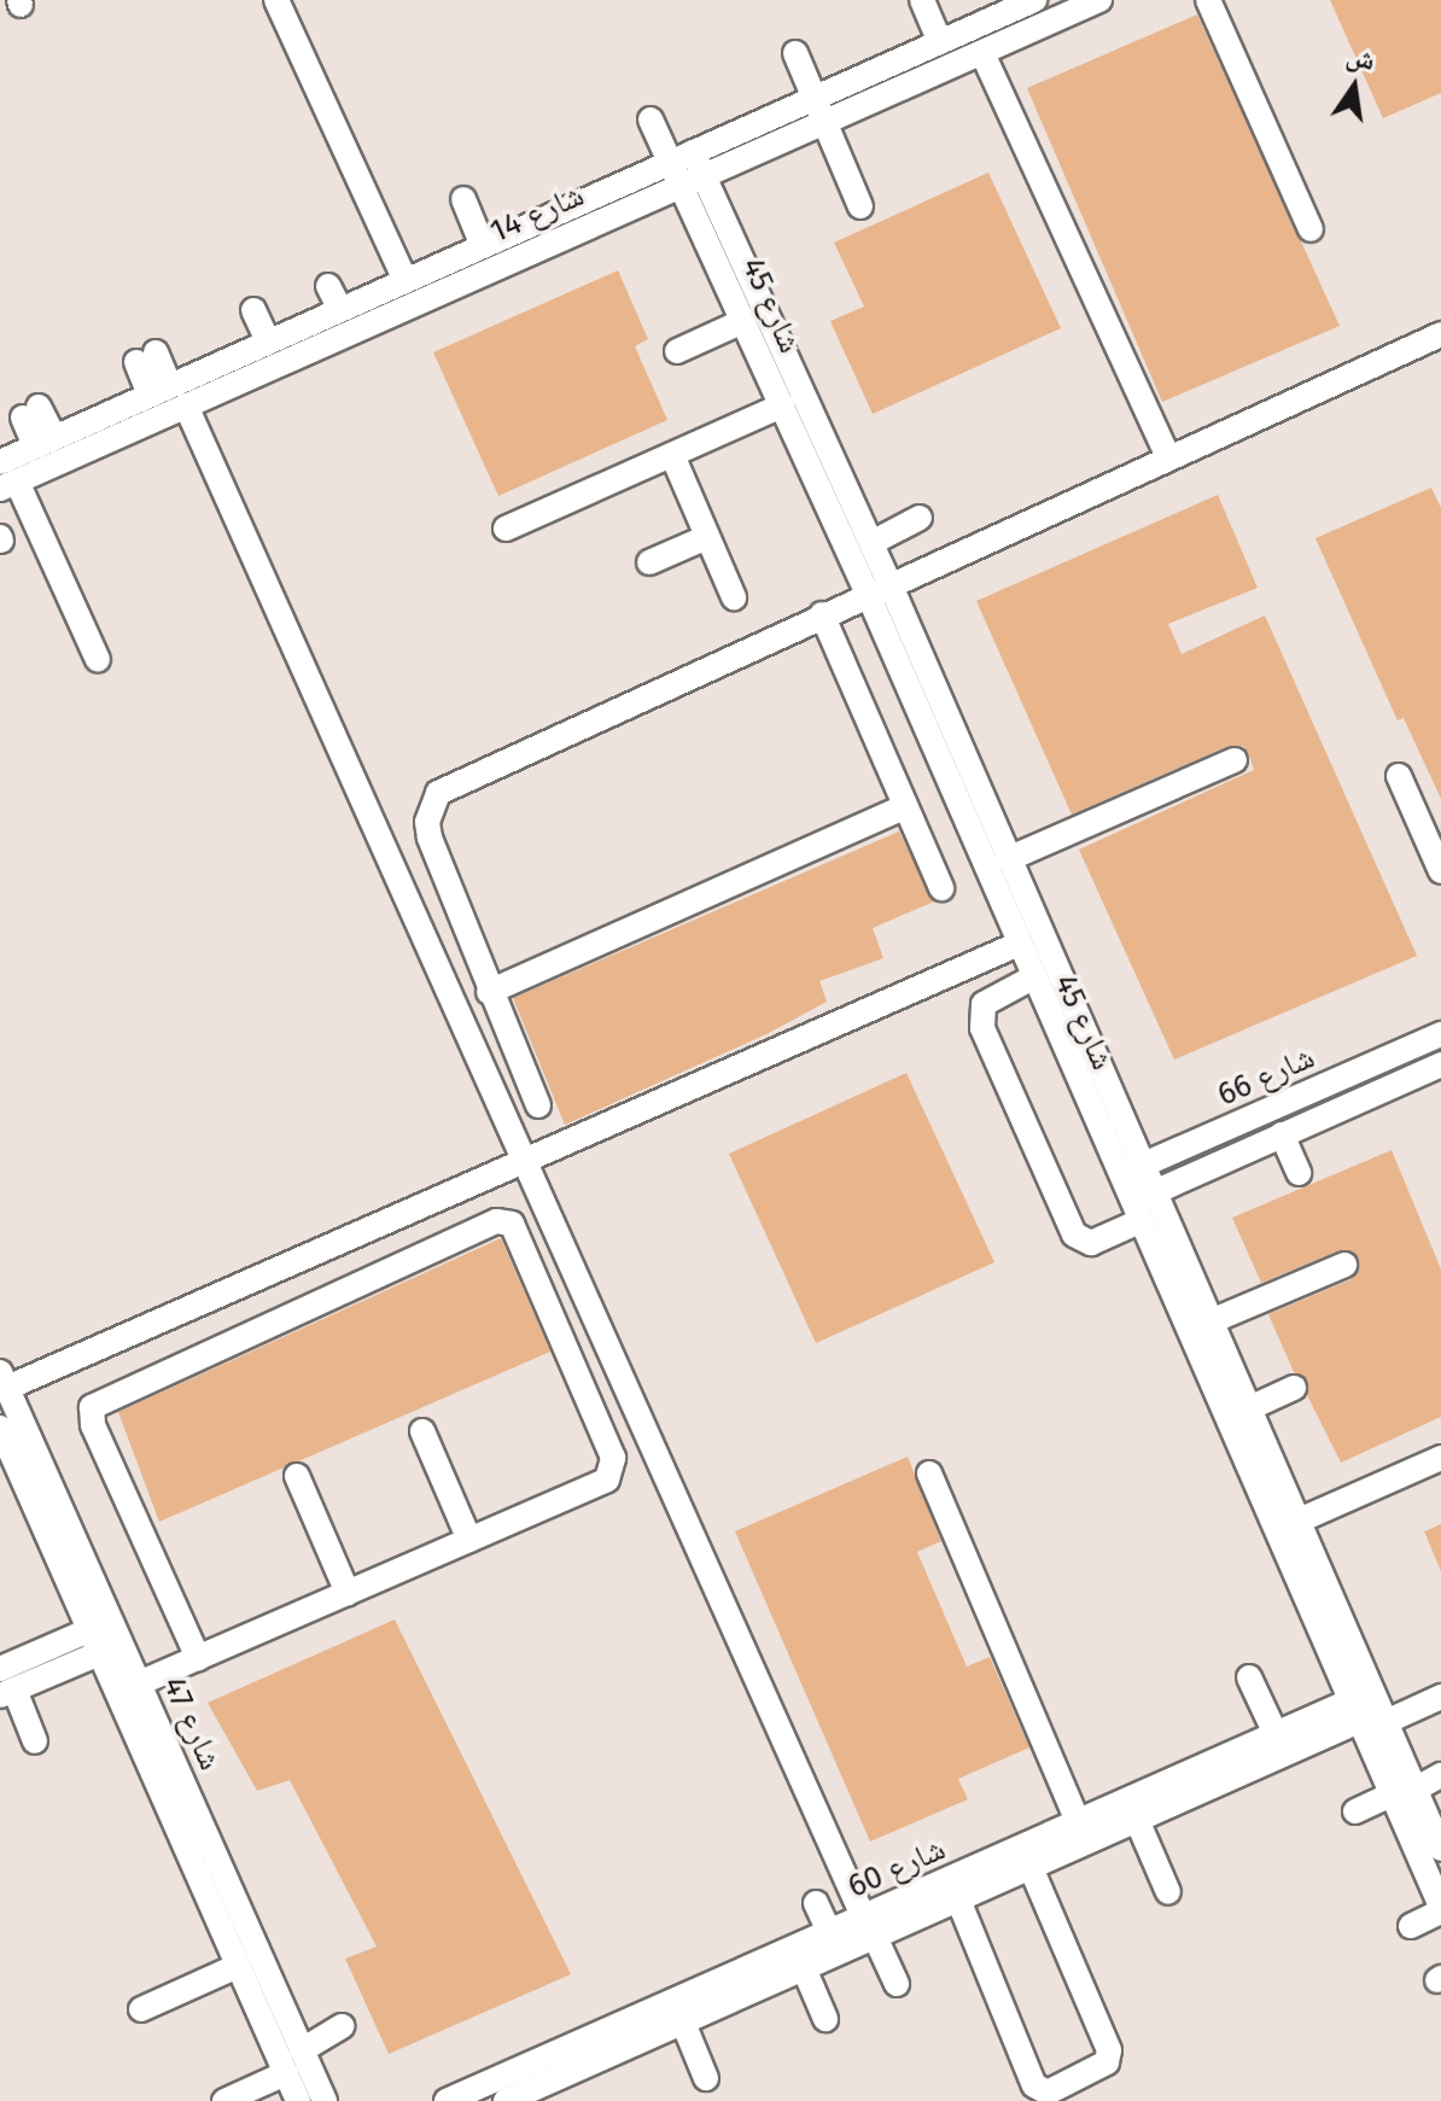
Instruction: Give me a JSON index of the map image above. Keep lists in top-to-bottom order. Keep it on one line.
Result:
{"streets":{"street":["شارع 14","شارع 45","شارع 66","شارع 47","شارع 60"]},"crossings":[["شارع 14","شارع 45"],["شارع 45","شارع 66"],["شارع 45","شارع 60"]],"north":"top"}
